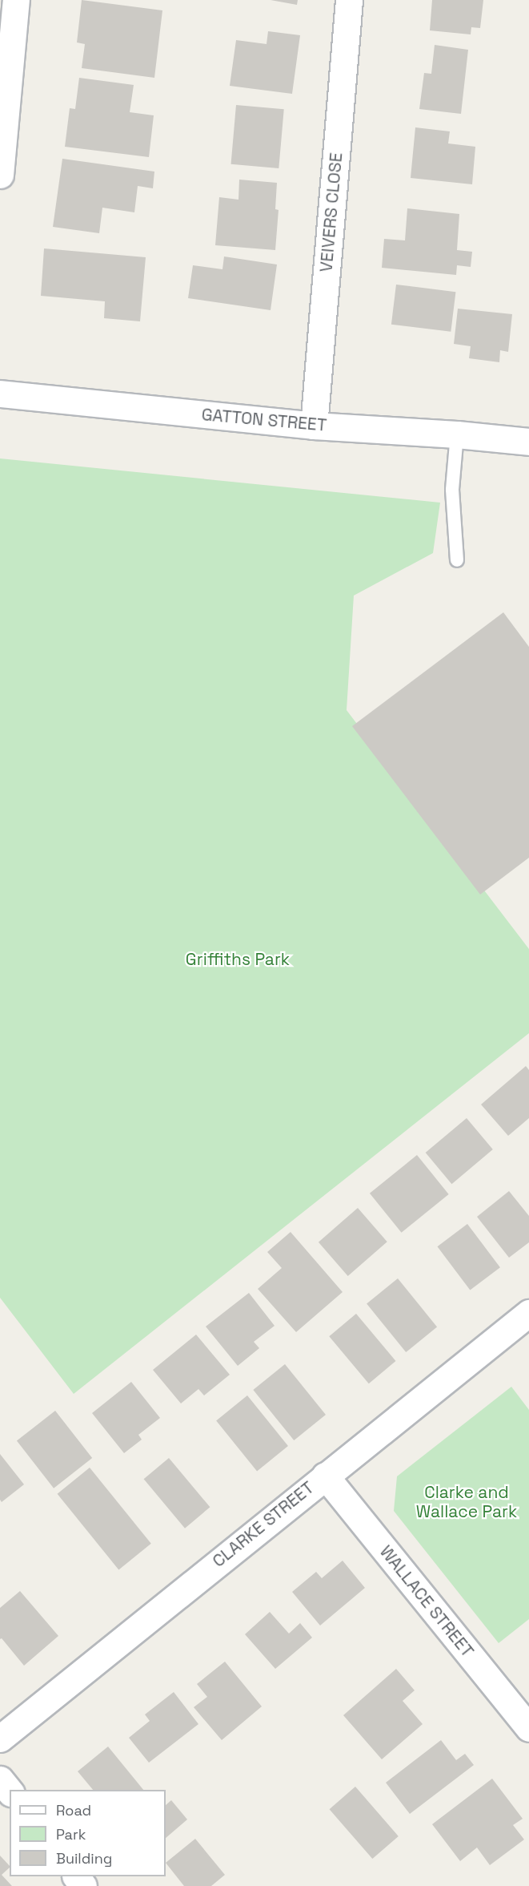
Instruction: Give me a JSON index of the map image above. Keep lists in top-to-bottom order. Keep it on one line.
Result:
{"streets":{"street":["VEIVERS CLOSE","GATTON STREET","CLARKE STREET","WALLACE STREET"]},"crossings":[["VEIVERS CLOSE","GATTON STREET"],["CLARKE STREET","WALLACE STREET"]],"parks":["Griffiths Park","Clarke and Wallace Park"],"legend":["Road","Park","Building"]}
